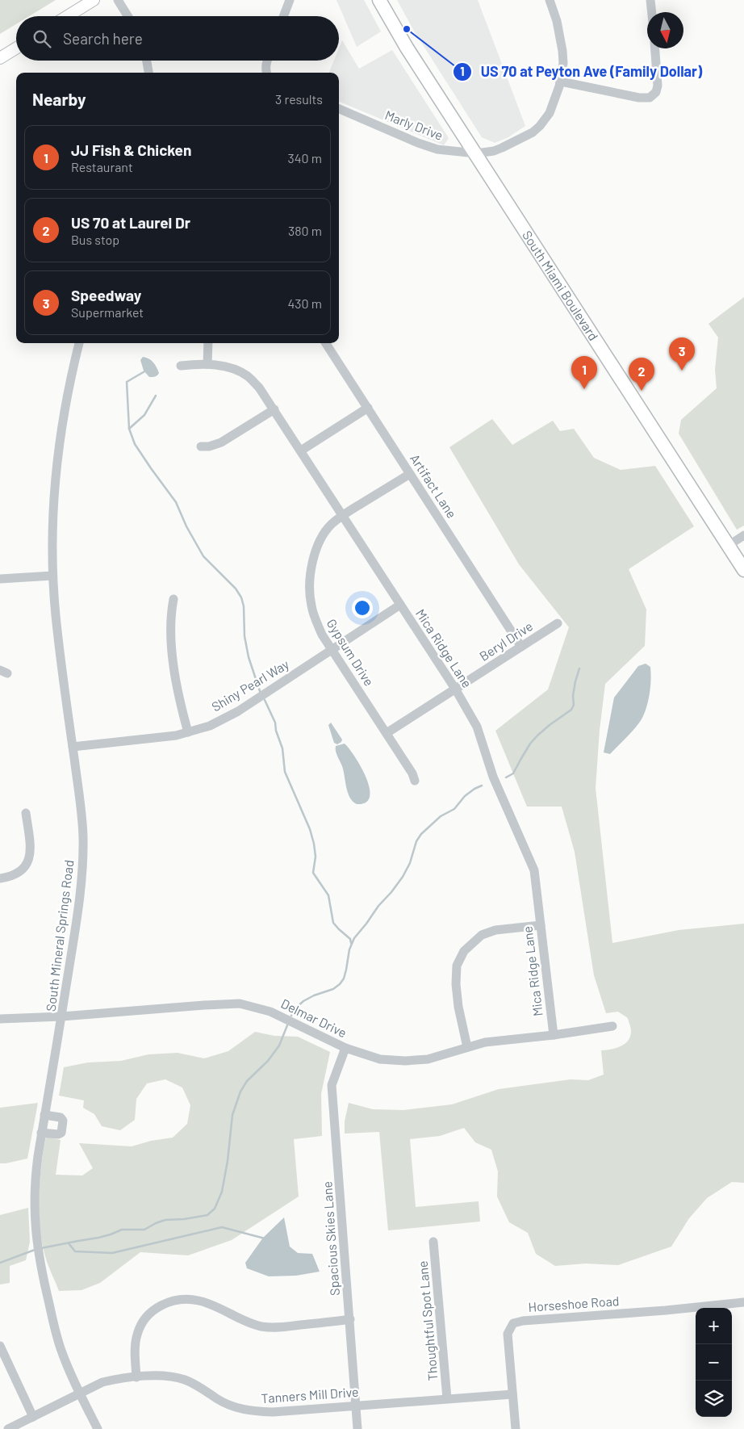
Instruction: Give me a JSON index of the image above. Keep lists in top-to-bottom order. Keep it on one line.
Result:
{"streets":{"highway":["South Miami Boulevard"],"street":["Marly Drive","Artifact Lane","Beryl Drive","Mica Ridge Lane","Gypsum Drive","Shiny Pearl Way","South Mineral Springs Road","Delmar Drive","Spacious Skies Lane","Horseshoe Road","Thoughtful Spot Lane","Tanners Mill Drive"]},"crossings":[["Marly Drive","South Miami Boulevard"],["Artifact Lane","Beryl Drive"],["Artifact Lane","Gypsum Drive"],["Beryl Drive","Mica Ridge Lane"],["Beryl Drive","Gypsum Drive"],["Mica Ridge Lane","Gypsum Drive"],["Mica Ridge Lane","Shiny Pearl Way"],["Mica Ridge Lane","Delmar Drive"],["Gypsum Drive","Shiny Pearl Way"],["Shiny Pearl Way","South Mineral Springs Road"],["South Mineral Springs Road","Delmar Drive"],["South Mineral Springs Road","Tanners Mill Drive"],["Delmar Drive","Spacious Skies Lane"],["Spacious Skies Lane","Tanners Mill Drive"],["Horseshoe Road","Tanners Mill Drive"],["Thoughtful Spot Lane","Tanners Mill Drive"]],"places":["US 70 at Peyton Ave (Family Dollar)"],"north":"bottom","page":{"search":"Search here","heading":["Nearby","3 results"],"list":[{"mark":"1","name":"JJ Fish & Chicken","note":"Restaurant","value":"340 m"},{"mark":"2","name":"US 70 at Laurel Dr","note":"Bus stop","value":"380 m"},{"mark":"3","name":"Speedway","note":"Supermarket","value":"430 m"}],"pins":["3","1","2"],"map_buttons":["+","−"]}}
